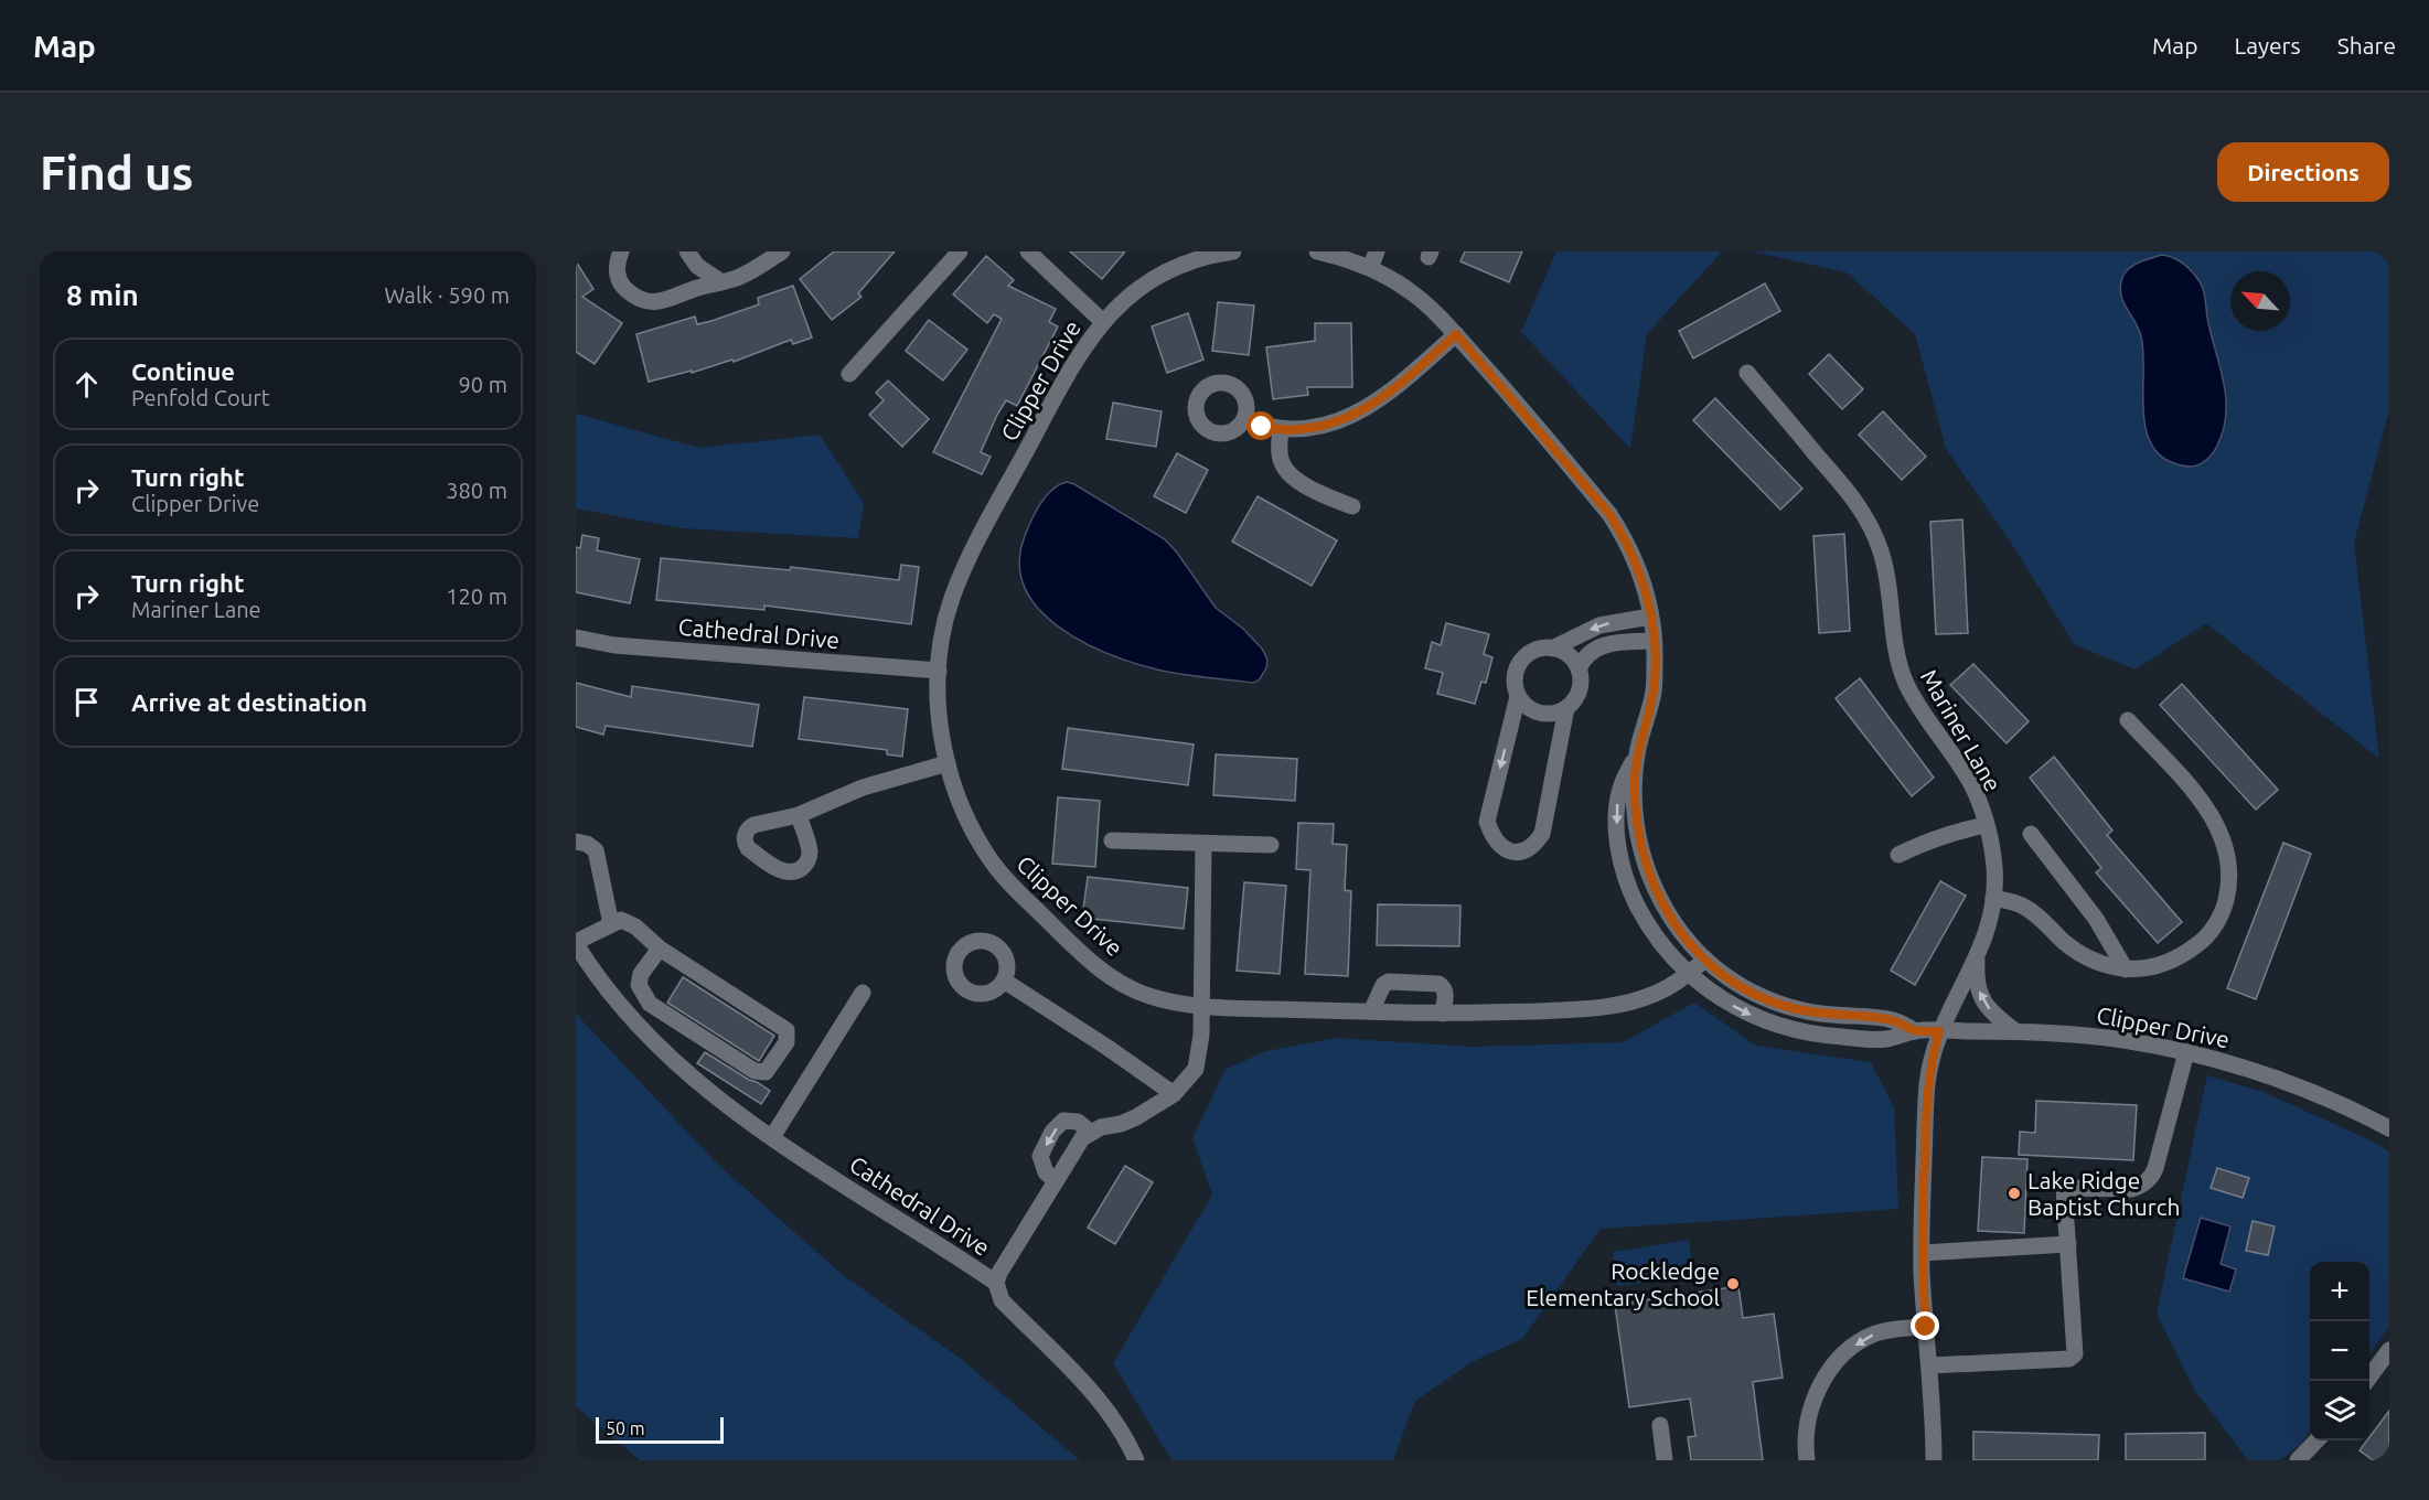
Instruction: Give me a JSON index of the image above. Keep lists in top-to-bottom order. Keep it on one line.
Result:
{"streets":{"street":["Clipper Drive","Cathedral Drive","Mariner Lane"]},"crossings":[["Clipper Drive","Cathedral Drive"],["Clipper Drive","Mariner Lane"]],"places":["Lake Ridge Baptist Church","Rockledge Elementary School"],"scale_bar":"50 m","north":"top left","page":{"header":"Map","nav":["Map","Layers","Share"],"buttons":"Directions","title":"Find us","heading":["8 min","Walk · 590 m"],"list":[["Continue","Penfold Court","90 m"],["Turn right","Clipper Drive","380 m"],["Turn right","Mariner Lane","120 m"],"Arrive at destination"],"map_buttons":["+","−"],"scale":"50 m"}}
